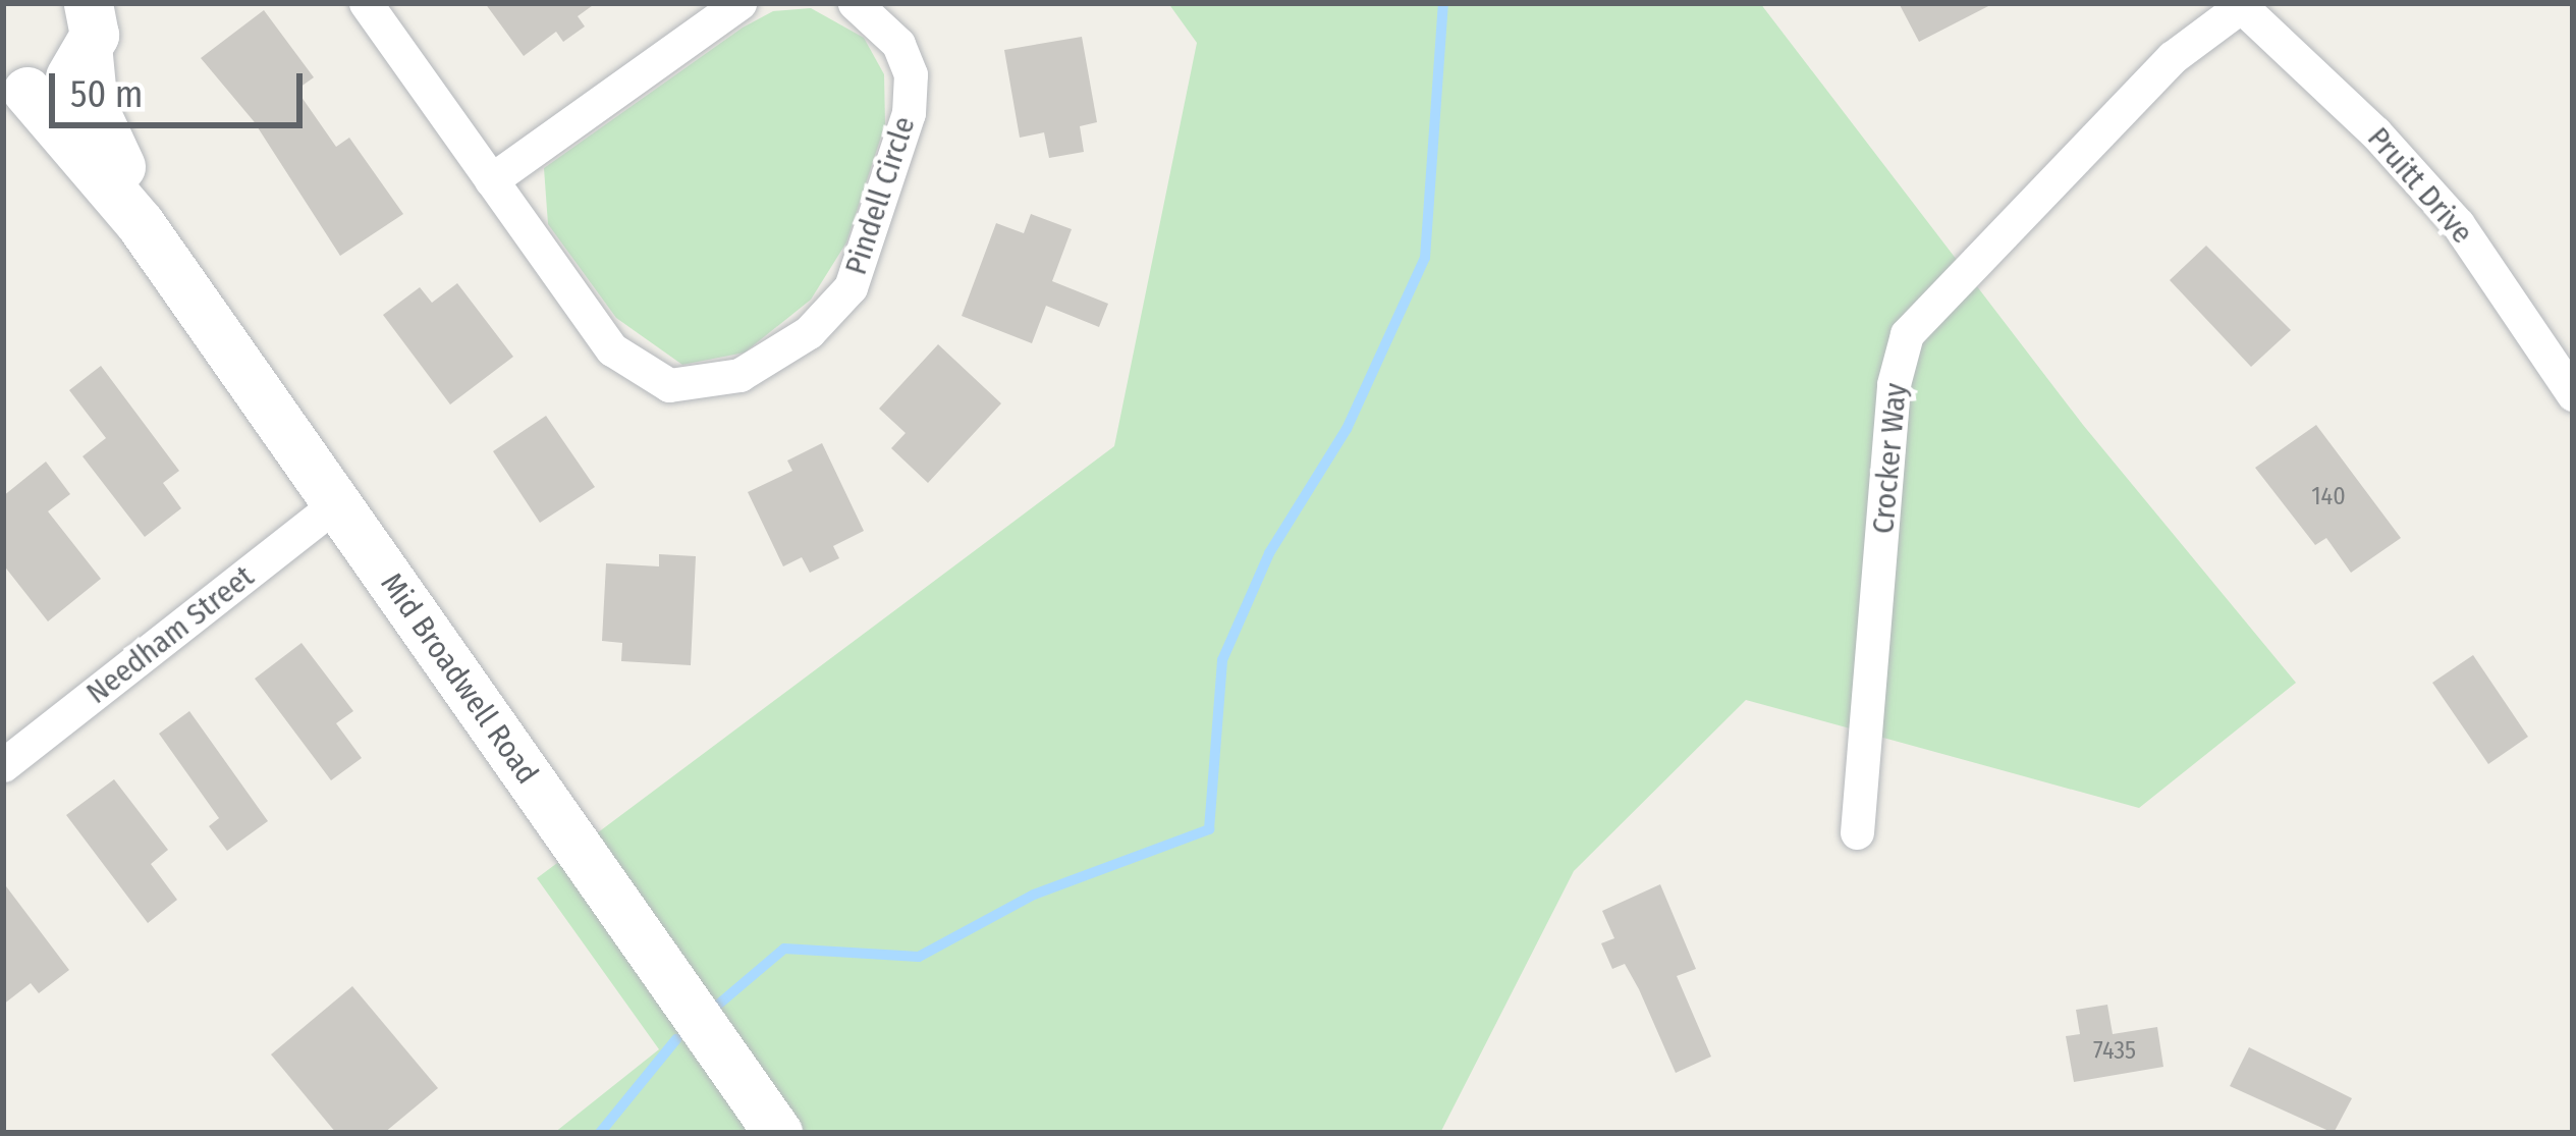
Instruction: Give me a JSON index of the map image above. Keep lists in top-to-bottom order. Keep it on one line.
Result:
{"streets":{"street":["Pruitt Drive","Pindell Circle","Crocker Way","Needham Street","Mid Broadwell Road"]},"crossings":[["Pruitt Drive","Crocker Way"],["Needham Street","Mid Broadwell Road"]],"house_numbers":["140","7435"],"scale_bar":"50 m"}
